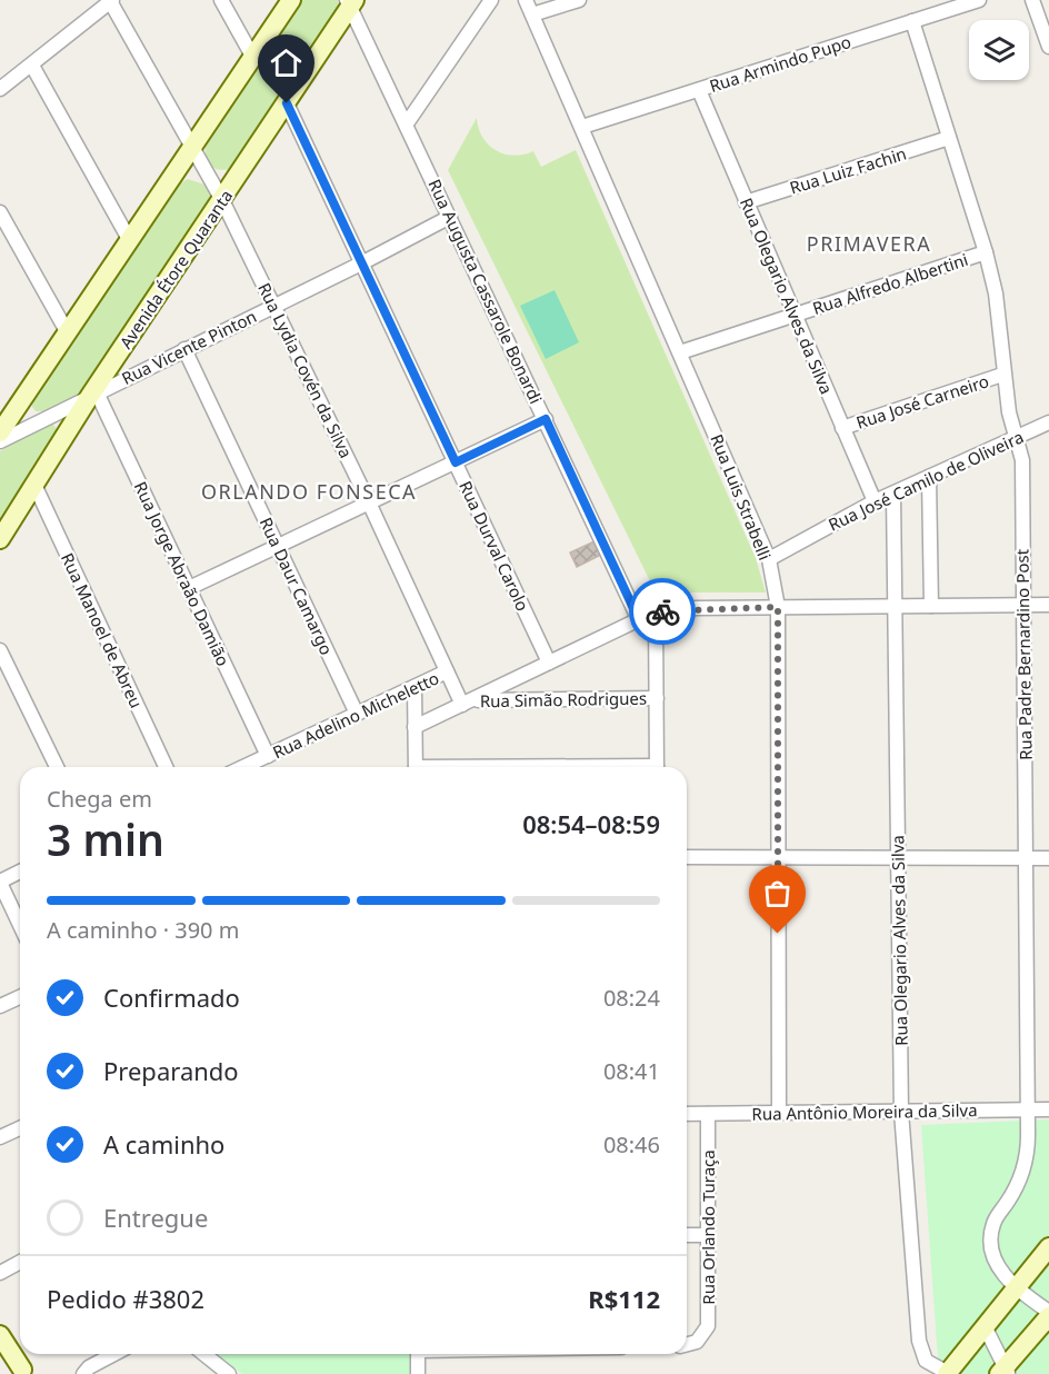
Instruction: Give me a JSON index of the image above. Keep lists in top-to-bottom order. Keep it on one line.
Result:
{"streets":{"street":["Rua Armindo Pupo","Rua Luiz Fachin","Avenida Étore Quaranta","Rua Alfredo Albertini","Rua Augusta Cassarole Bonardi","Rua Olegario Alves da Silva","Rua Vicente Pinton","Rua Lydia Covén da Silva","Rua José Carneiro","Rua José Camilo de Oliveira","Rua Luis Strabelli","Rua Durval Carolo","Rua Jorge Abraão Damião","Rua Daur Camargo","Rua Manoel de Abreu","Rua Padre Bernardino Post","Rua Simão Rodrigues","Rua Adelino Micheletto","Rua Antônio Moreira da Silva","Rua Orlando Turaça"]},"crossings":[["Rua Armindo Pupo","Rua Olegario Alves da Silva"],["Rua Armindo Pupo","Rua Luis Strabelli"],["Rua Armindo Pupo","Rua Padre Bernardino Post"],["Rua Luiz Fachin","Rua Olegario Alves da Silva"],["Rua Luiz Fachin","Rua Padre Bernardino Post"],["Avenida Étore Quaranta","Rua Augusta Cassarole Bonardi"],["Avenida Étore Quaranta","Rua Vicente Pinton"],["Avenida Étore Quaranta","Rua Lydia Covén da Silva"],["Avenida Étore Quaranta","Rua Durval Carolo"],["Avenida Étore Quaranta","Rua Jorge Abraão Damião"],["Avenida Étore Quaranta","Rua Manoel de Abreu"],["Rua Alfredo Albertini","Rua Olegario Alves da Silva"],["Rua Alfredo Albertini","Rua Luis Strabelli"],["Rua Alfredo Albertini","Rua Padre Bernardino Post"],["Rua Augusta Cassarole Bonardi","Rua Vicente Pinton"],["Rua Olegario Alves da Silva","Rua José Carneiro"],["Rua Olegario Alves da Silva","Rua José Camilo de Oliveira"],["Rua Olegario Alves da Silva","Rua Antônio Moreira da Silva"],["Rua Vicente Pinton","Rua Lydia Covén da Silva"],["Rua Vicente Pinton","Rua Durval Carolo"],["Rua Vicente Pinton","Rua Jorge Abraão Damião"],["Rua Vicente Pinton","Rua Daur Camargo"],["Rua Lydia Covén da Silva","Rua Simão Rodrigues"],["Rua Lydia Covén da Silva","Rua Adelino Micheletto"],["Rua José Carneiro","Rua Padre Bernardino Post"],["Rua José Camilo de Oliveira","Rua Luis Strabelli"],["Rua José Camilo de Oliveira","Rua Padre Bernardino Post"],["Rua Luis Strabelli","Rua Antônio Moreira da Silva"],["Rua Jorge Abraão Damião","Rua Adelino Micheletto"],["Rua Daur Camargo","Rua Adelino Micheletto"],["Rua Padre Bernardino Post","Rua Antônio Moreira da Silva"],["Rua Antônio Moreira da Silva","Rua Orlando Turaça"]],"districts":["PRIMAVERA","ORLANDO FONSECA"],"page":{"heading":["3 min","Chega em","08:54–08:59"],"panel":["Pedido #3802","R$112"],"bar":"A caminho · 390 m","list":[["Confirmado","08:24"],["Preparando","08:41"],["A caminho","08:46"],"Entregue"]}}
